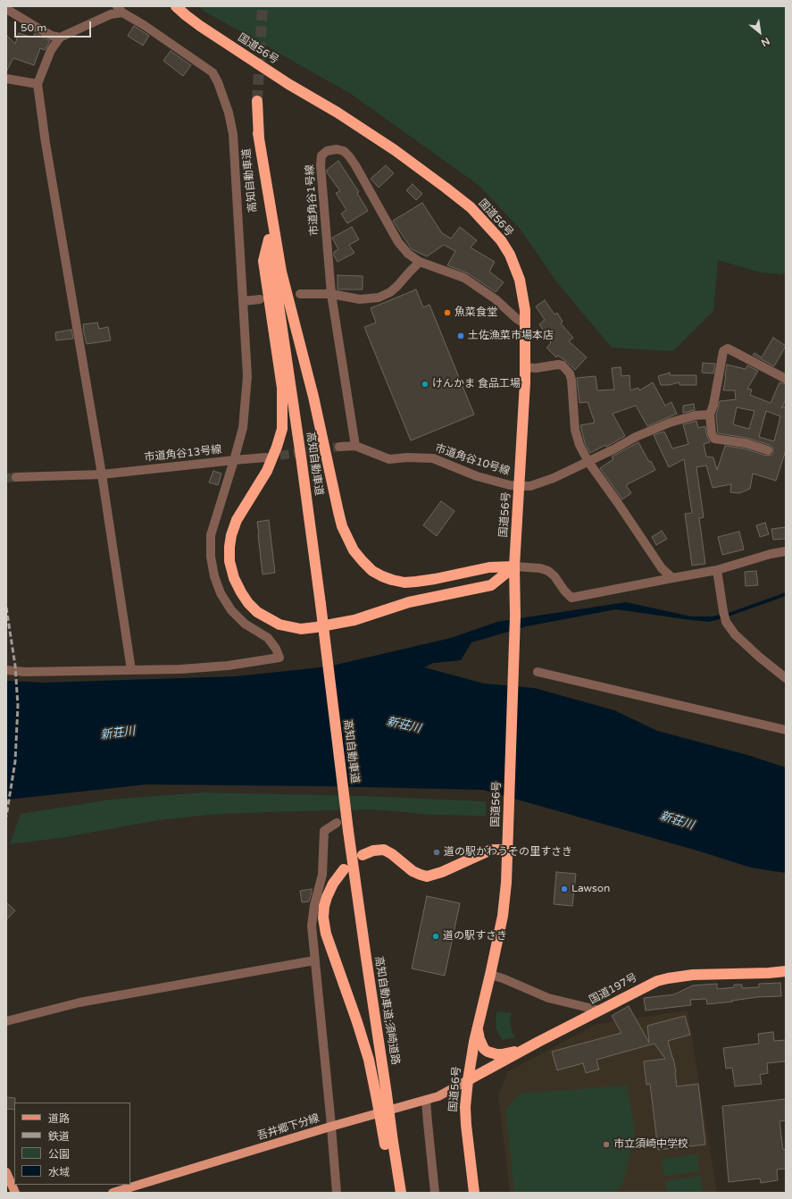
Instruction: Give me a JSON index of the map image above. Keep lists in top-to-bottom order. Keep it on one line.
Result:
{"streets":{"highway":["国道56号","高知自動車道","国道197号","高知自動車道;須崎道路"],"main road":["吾井郷下分線"],"street":["市道角谷1号線","市道角谷13号線","市道角谷10号線"]},"crossings":[["国道56号","市道角谷1号線"],["国道56号","市道角谷10号線"],["国道56号","国道197号"],["国道56号","吾井郷下分線"],["高知自動車道","高知自動車道;須崎道路"],["市道角谷1号線","市道角谷10号線"],["国道197号","吾井郷下分線"]],"water":["新荘川"],"places":["魚菜食堂","土佐漁菜市場本店","けんかま 食品工場","道の駅かわうその里すさき","Lawson","道の駅すさき","市立須崎中学校"],"legend":["道路","鉄道","公園","水域"],"scale_bar":"50 m","north":"bottom right"}
